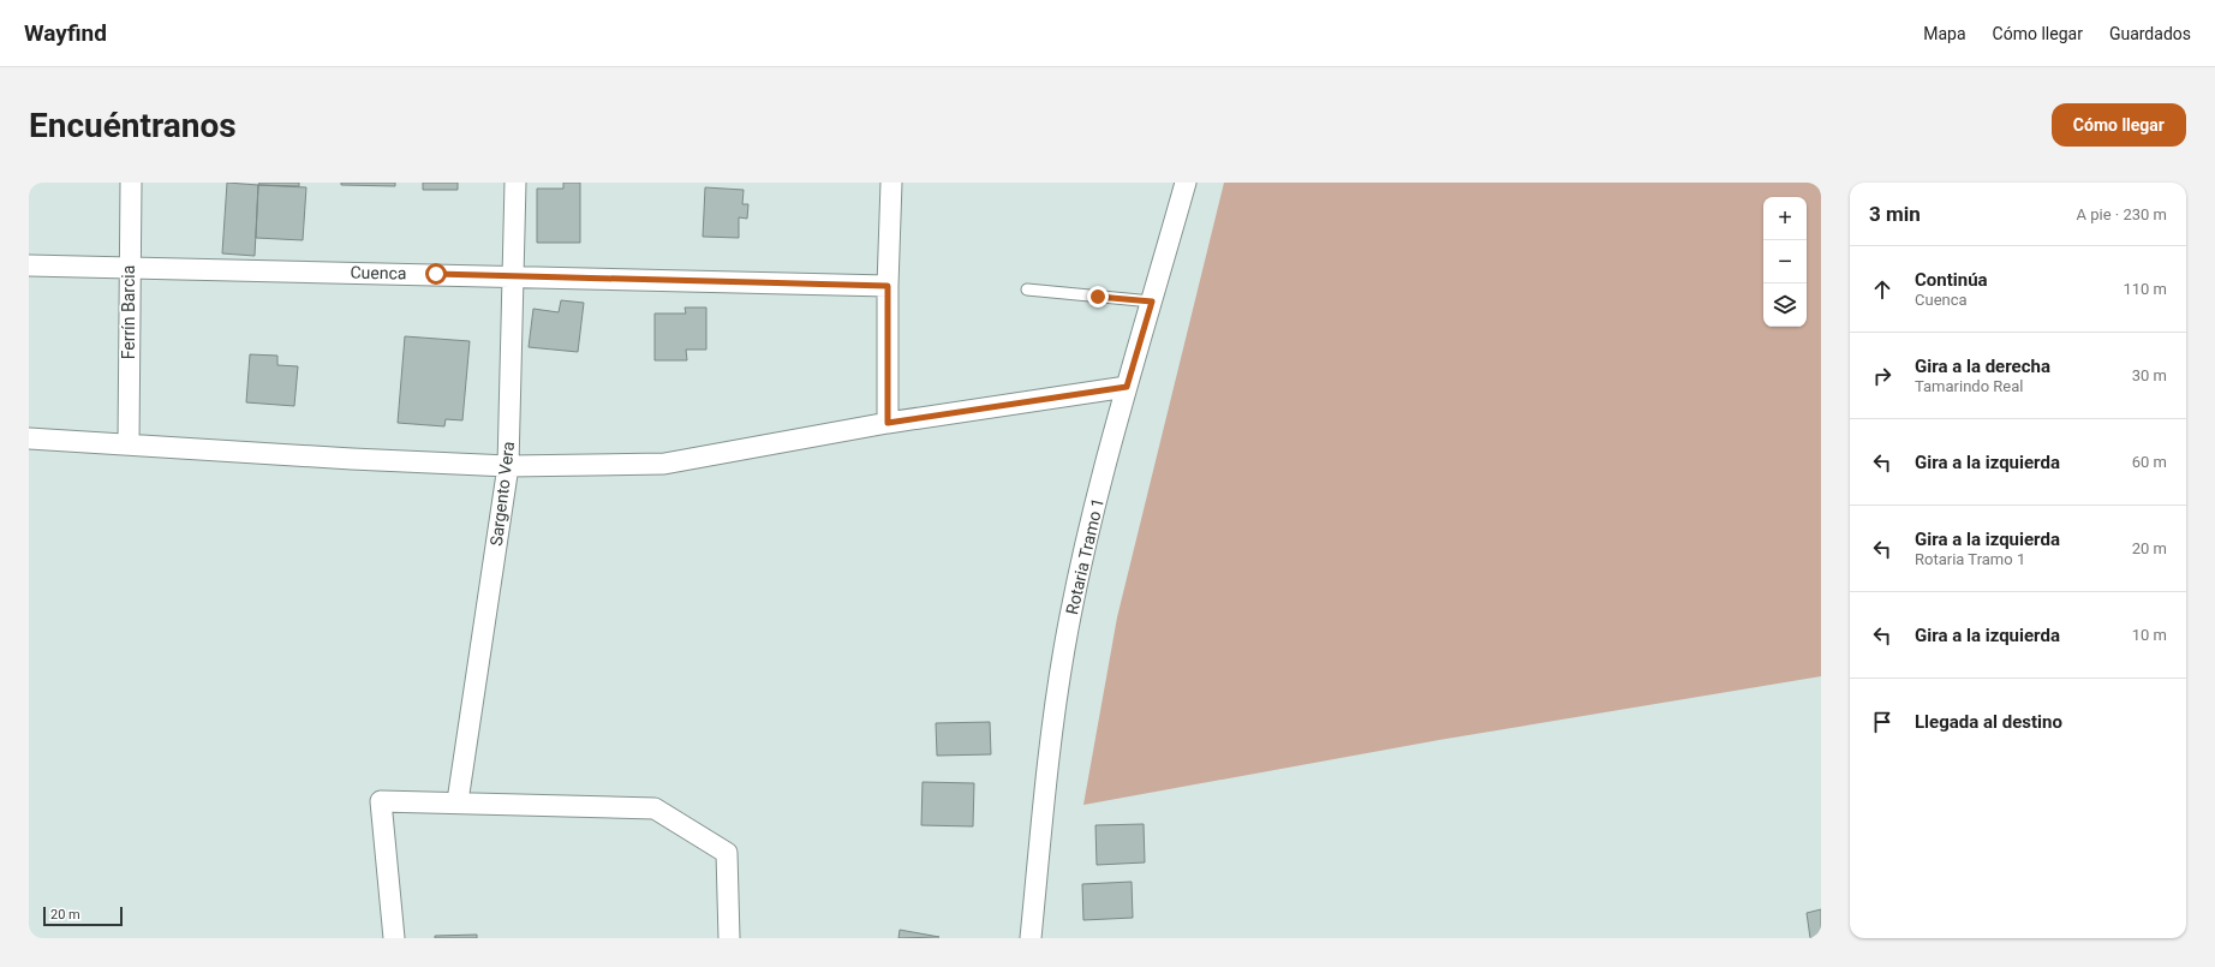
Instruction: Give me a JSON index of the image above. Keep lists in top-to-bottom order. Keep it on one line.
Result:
{"streets":{"street":["Cuenca","Ferrín Barcia","Sargento Vera","Rotaria Tramo 1"]},"crossings":[["Cuenca","Ferrín Barcia"],["Cuenca","Sargento Vera"]],"scale_bar":"20 m","page":{"header":"Wayfind","nav":["Mapa","Cómo llegar","Guardados"],"buttons":"Cómo llegar","title":"Encuéntranos","heading":["3 min","A pie · 230 m"],"map_buttons":["+","−"],"list":[["Continúa","Cuenca","110 m"],["Gira a la derecha","Tamarindo Real","30 m"],["Gira a la izquierda","60 m"],["Gira a la izquierda","Rotaria Tramo 1","20 m"],["Gira a la izquierda","10 m"],"Llegada al destino"],"scale":"20 m"}}
